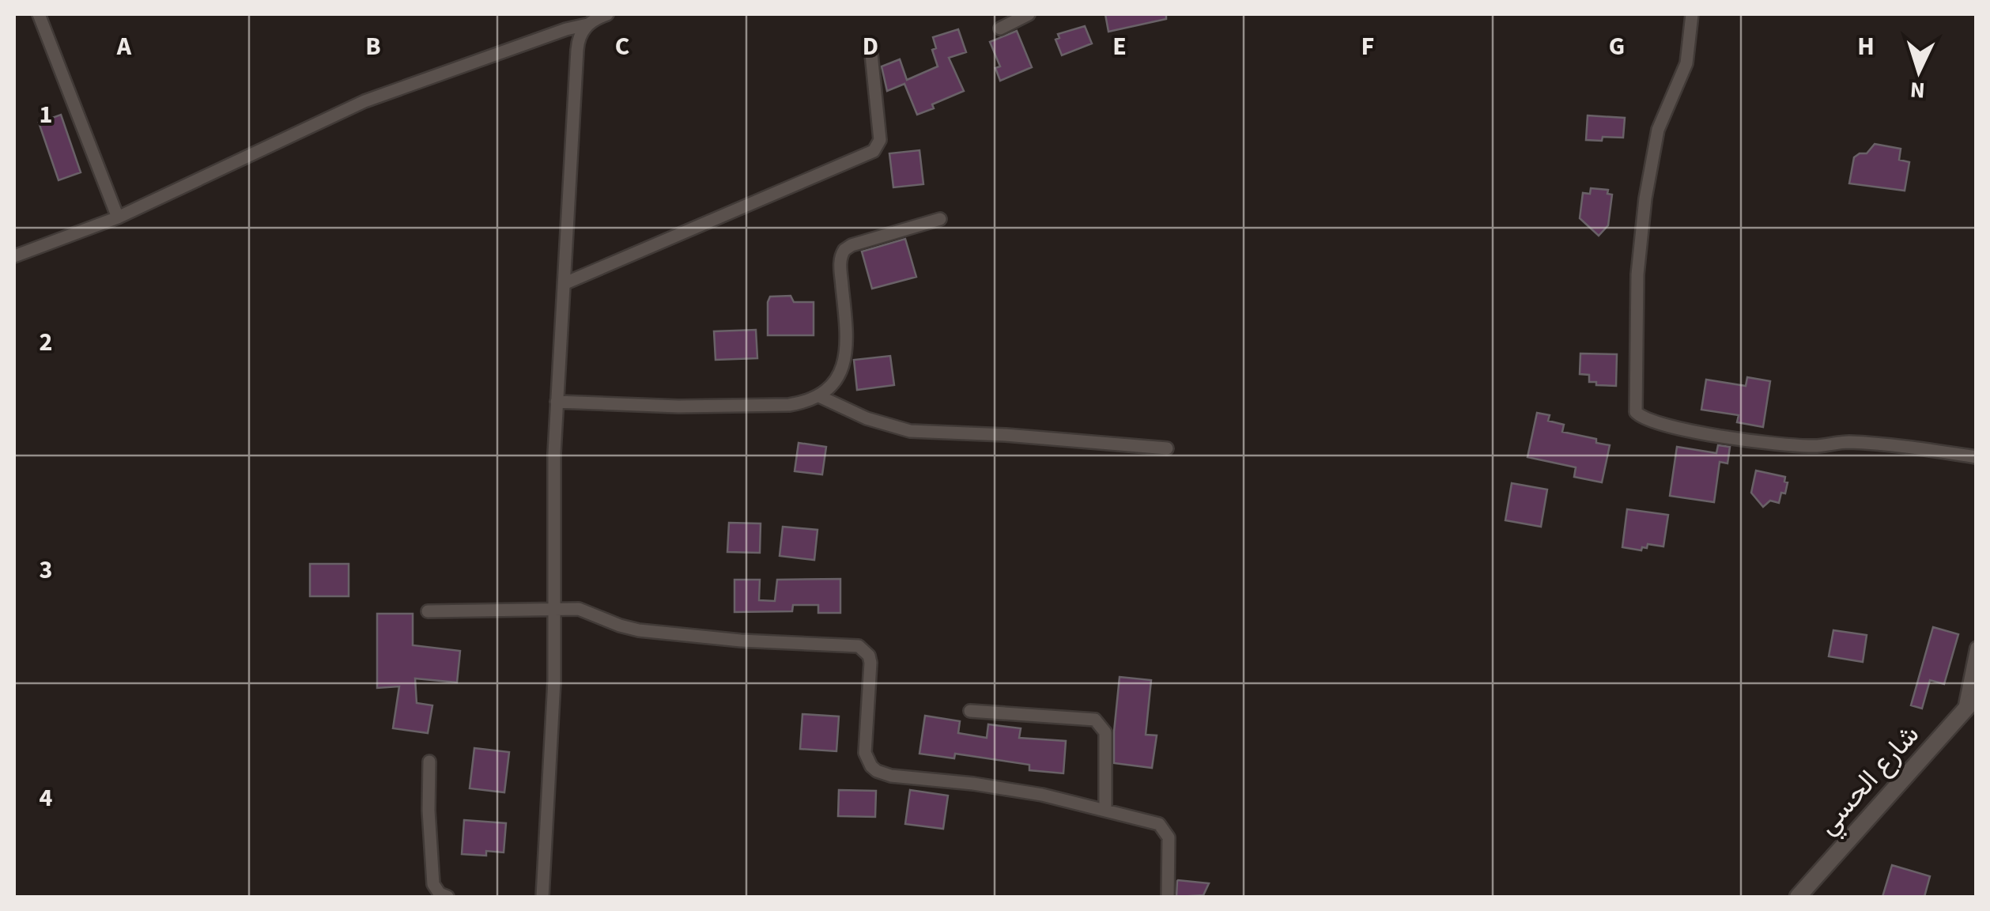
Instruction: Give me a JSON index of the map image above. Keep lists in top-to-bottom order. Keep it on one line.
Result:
{"streets":{"street":["شارع الحسي"]},"north":"bottom","grid":{"columns":["A","B","C","D","E","F","G","H"],"rows":["1","2","3","4"]}}
